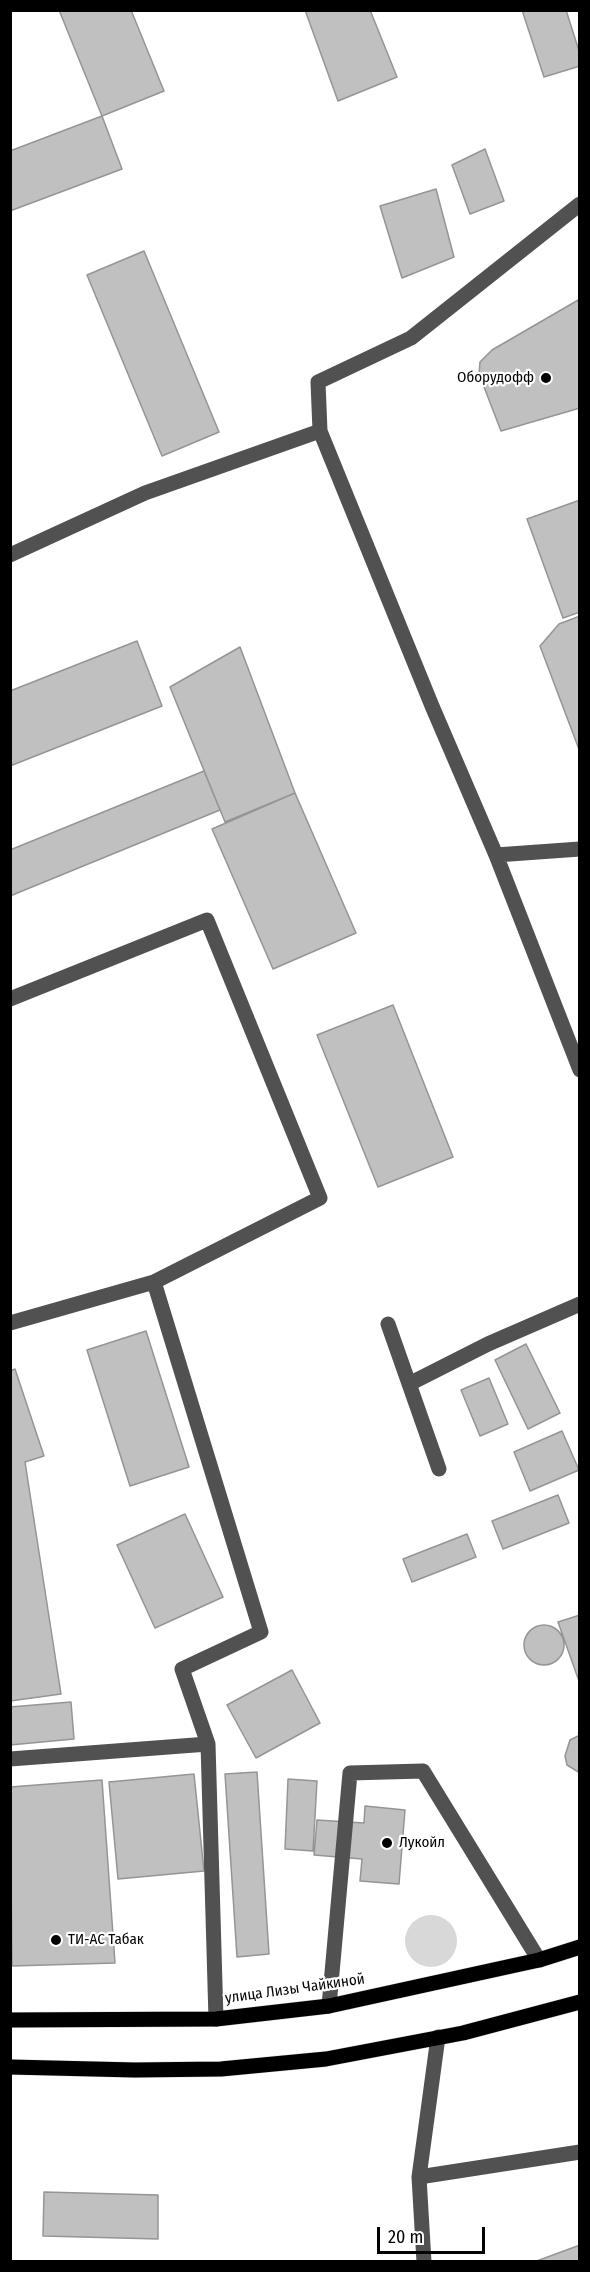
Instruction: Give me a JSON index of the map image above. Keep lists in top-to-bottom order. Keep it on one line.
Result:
{"streets":{"main road":["улица Лизы Чайкиной"]},"places":["Оборудофф","Лукойл","ТИ-АС Табак"],"scale_bar":"20 m"}
